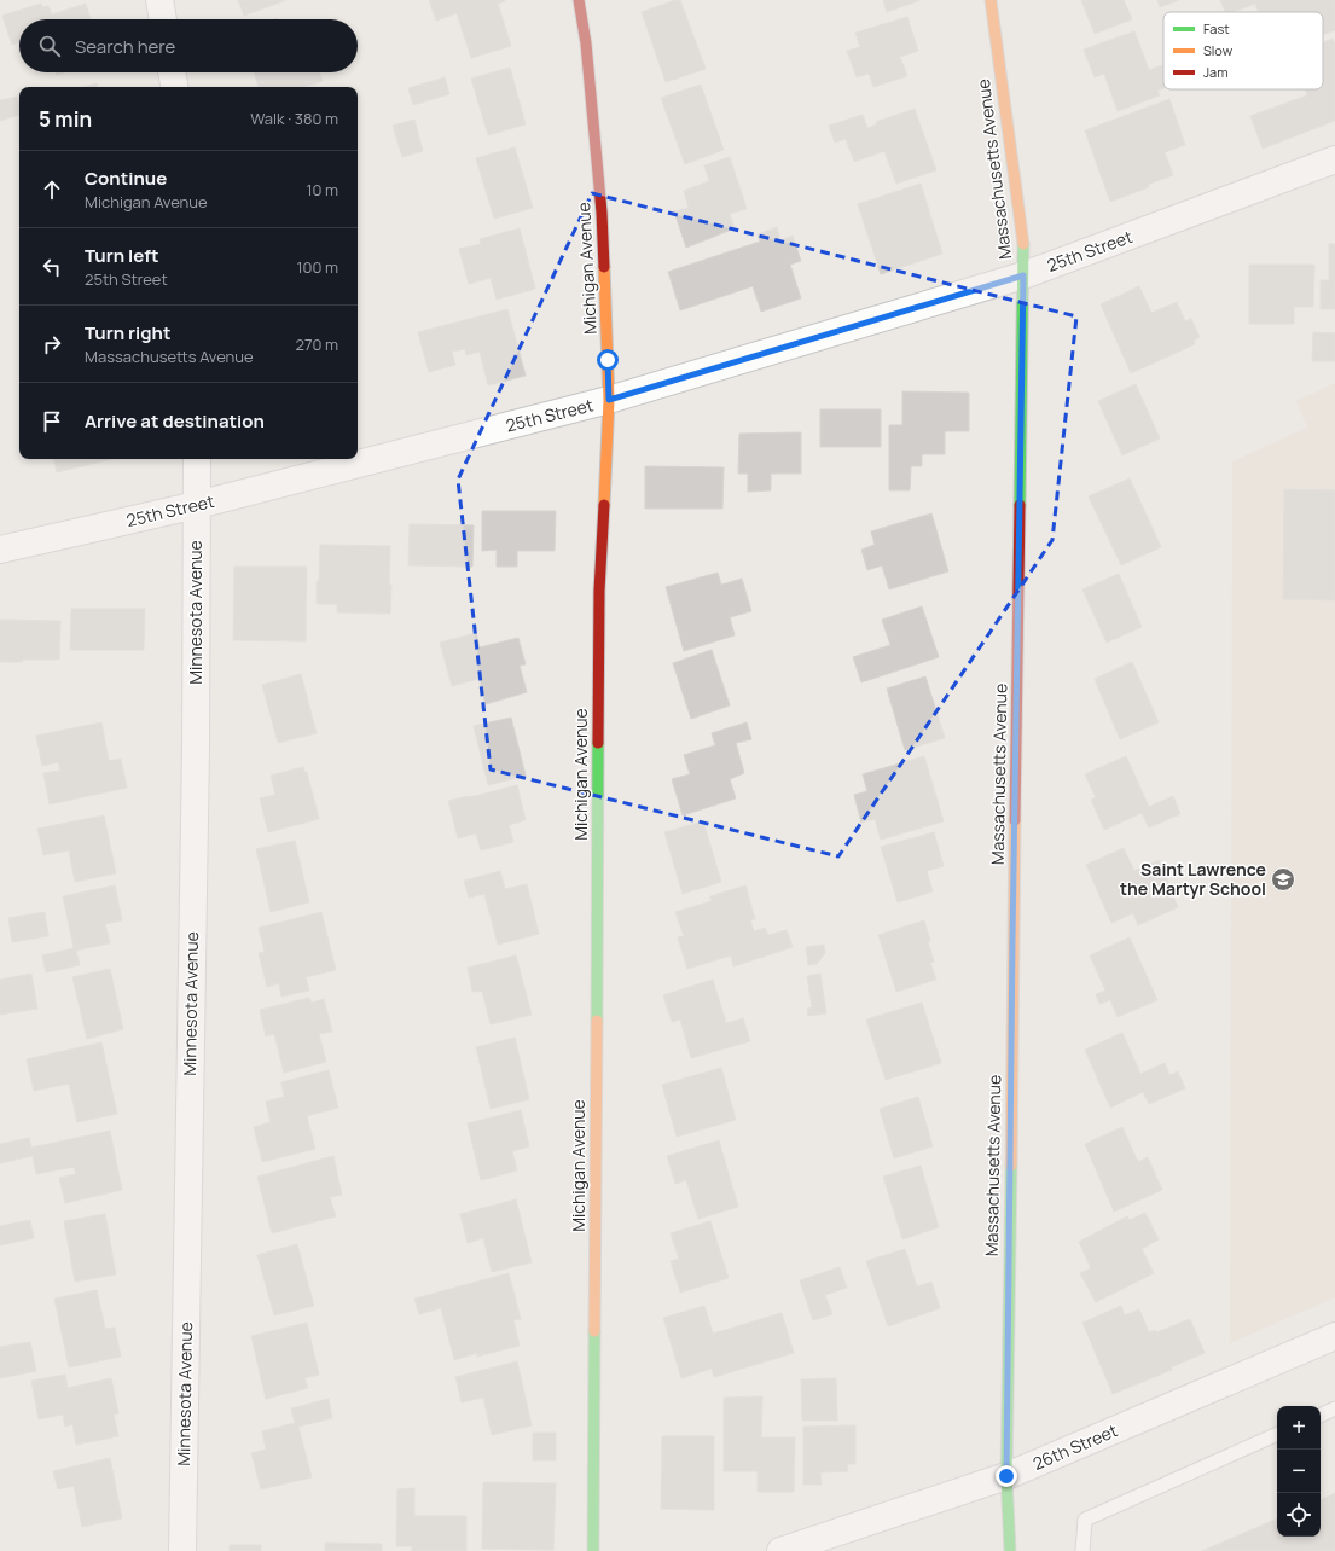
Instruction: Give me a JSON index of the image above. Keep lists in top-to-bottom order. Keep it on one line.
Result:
{"streets":{"street":["Massachusetts Avenue","25th Street","Michigan Avenue","Minnesota Avenue","26th Street"]},"crossings":[["Massachusetts Avenue","25th Street"],["Massachusetts Avenue","26th Street"],["25th Street","Michigan Avenue"],["25th Street","Minnesota Avenue"]],"places":{"school or university":["Saint Lawrence the Martyr School"]},"legend":["Fast","Slow","Jam"],"page":{"search":"Search here","heading":["5 min","Walk · 380 m"],"list":[["Continue","Michigan Avenue","10 m"],["Turn left","25th Street","100 m"],["Turn right","Massachusetts Avenue","270 m"],"Arrive at destination"],"map_buttons":["+","−"]}}
